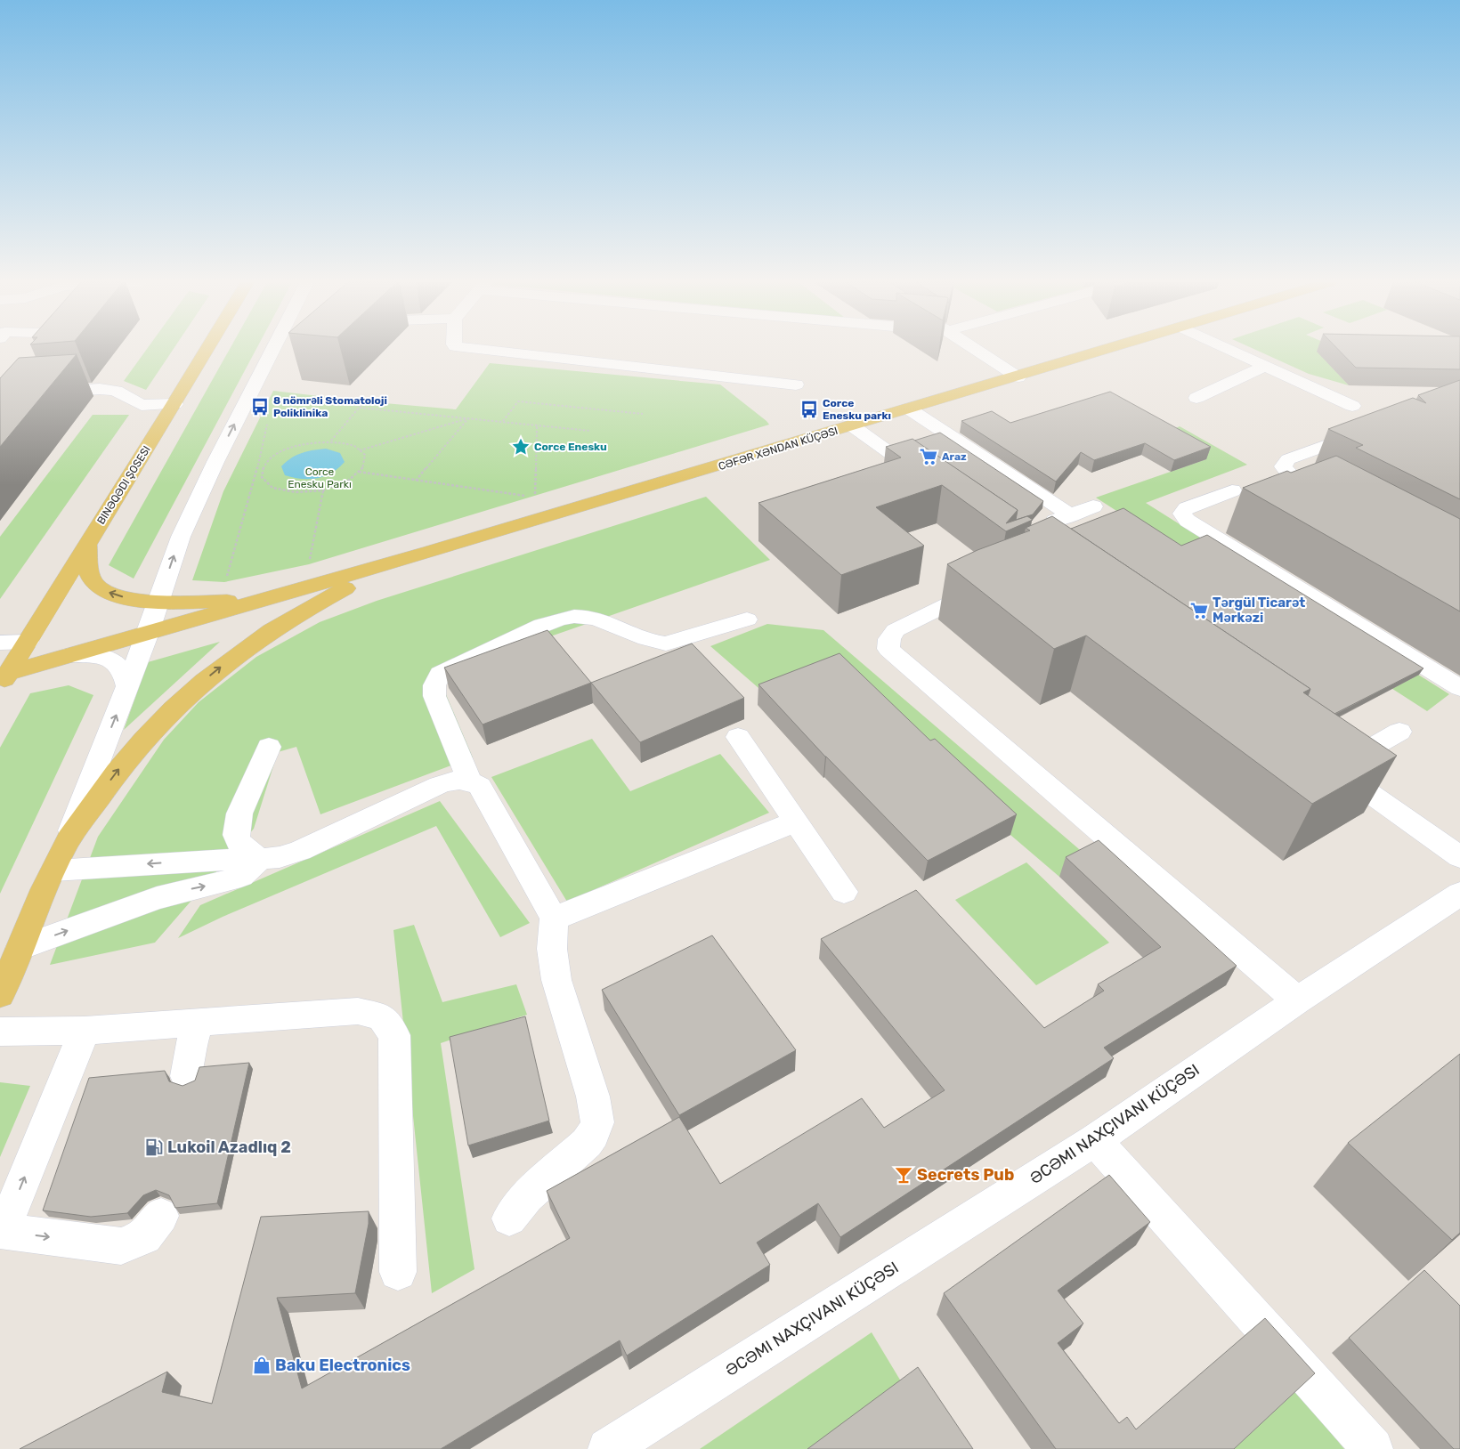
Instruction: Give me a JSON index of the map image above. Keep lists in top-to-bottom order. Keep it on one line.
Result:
{"streets":{"main road":["CƏFƏR XƏNDAN KÜÇƏSI","BINƏQƏDI ŞOSESI"],"street":["ƏCƏMI NAXÇIVANI KÜÇƏSI"]},"parks":["Corce Enesku Parkı"],"places":{"bus stop":["8 nömrəli Stomatoloji Poliklinika","Corce Enesku parkı"],"place":["Corce Enesku"],"supermarket":["Araz","Tərgül Ticarət Mərkəzi"],"fuel station":["Lukoil Azadlıq 2"],"bar":["Secrets Pub"],"shop":["Baku Electronics"]}}
